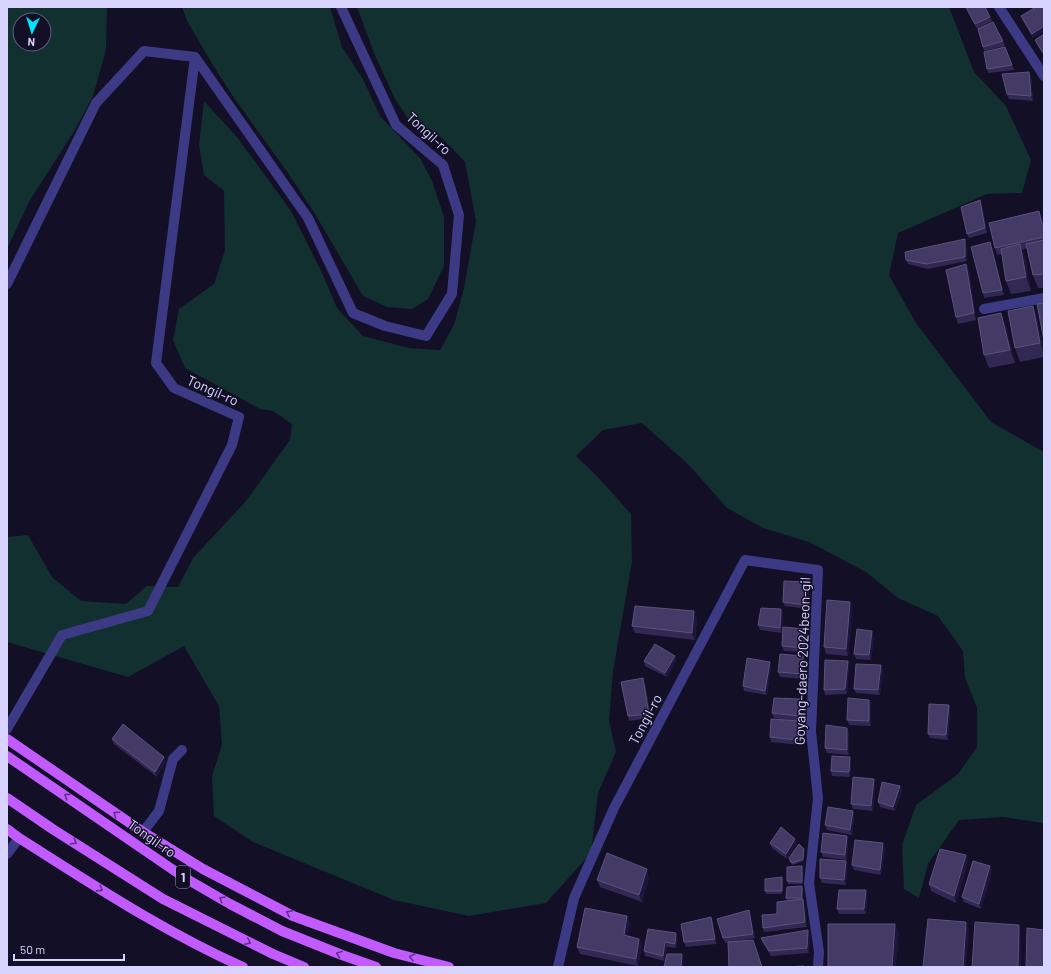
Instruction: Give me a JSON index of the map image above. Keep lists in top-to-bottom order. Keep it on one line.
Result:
{"streets":{"main road":["Tongil-ro","1"],"street":["Goyang-daero 2024beon-gil"]},"crossings":[["Tongil-ro","Goyang-daero 2024beon-gil"]],"scale_bar":"50 m","north":"bottom"}
